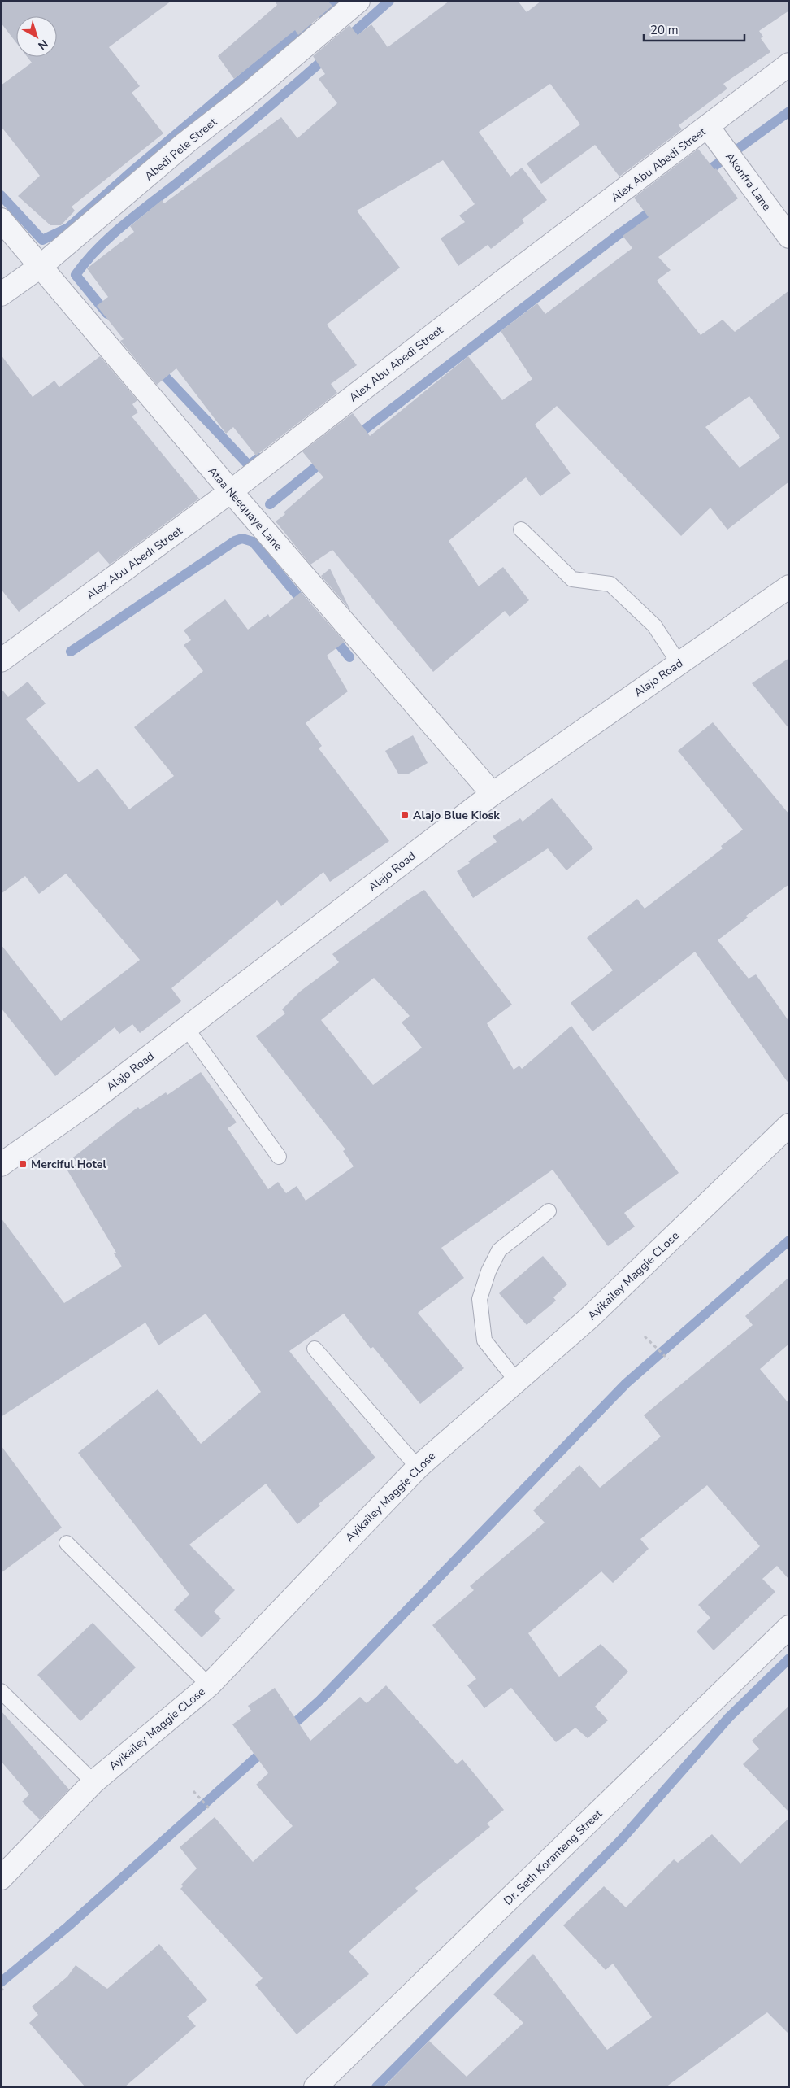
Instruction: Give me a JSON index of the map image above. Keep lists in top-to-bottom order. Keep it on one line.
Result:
{"streets":{"street":["Abedi Pele Street","Alex Abu Abedi Street","Akonfra Lane","Ataa Neequaye Lane","Alajo Road","Ayikailey Maggie CLose","Dr. Seth Koranteng Street"]},"crossings":[["Abedi Pele Street","Ataa Neequaye Lane"],["Alex Abu Abedi Street","Akonfra Lane"],["Alex Abu Abedi Street","Ataa Neequaye Lane"],["Ataa Neequaye Lane","Alajo Road"]],"places":{"transit":["Alajo Blue Kiosk","Merciful Hotel"]},"scale_bar":"20 m","north":"bottom right"}
